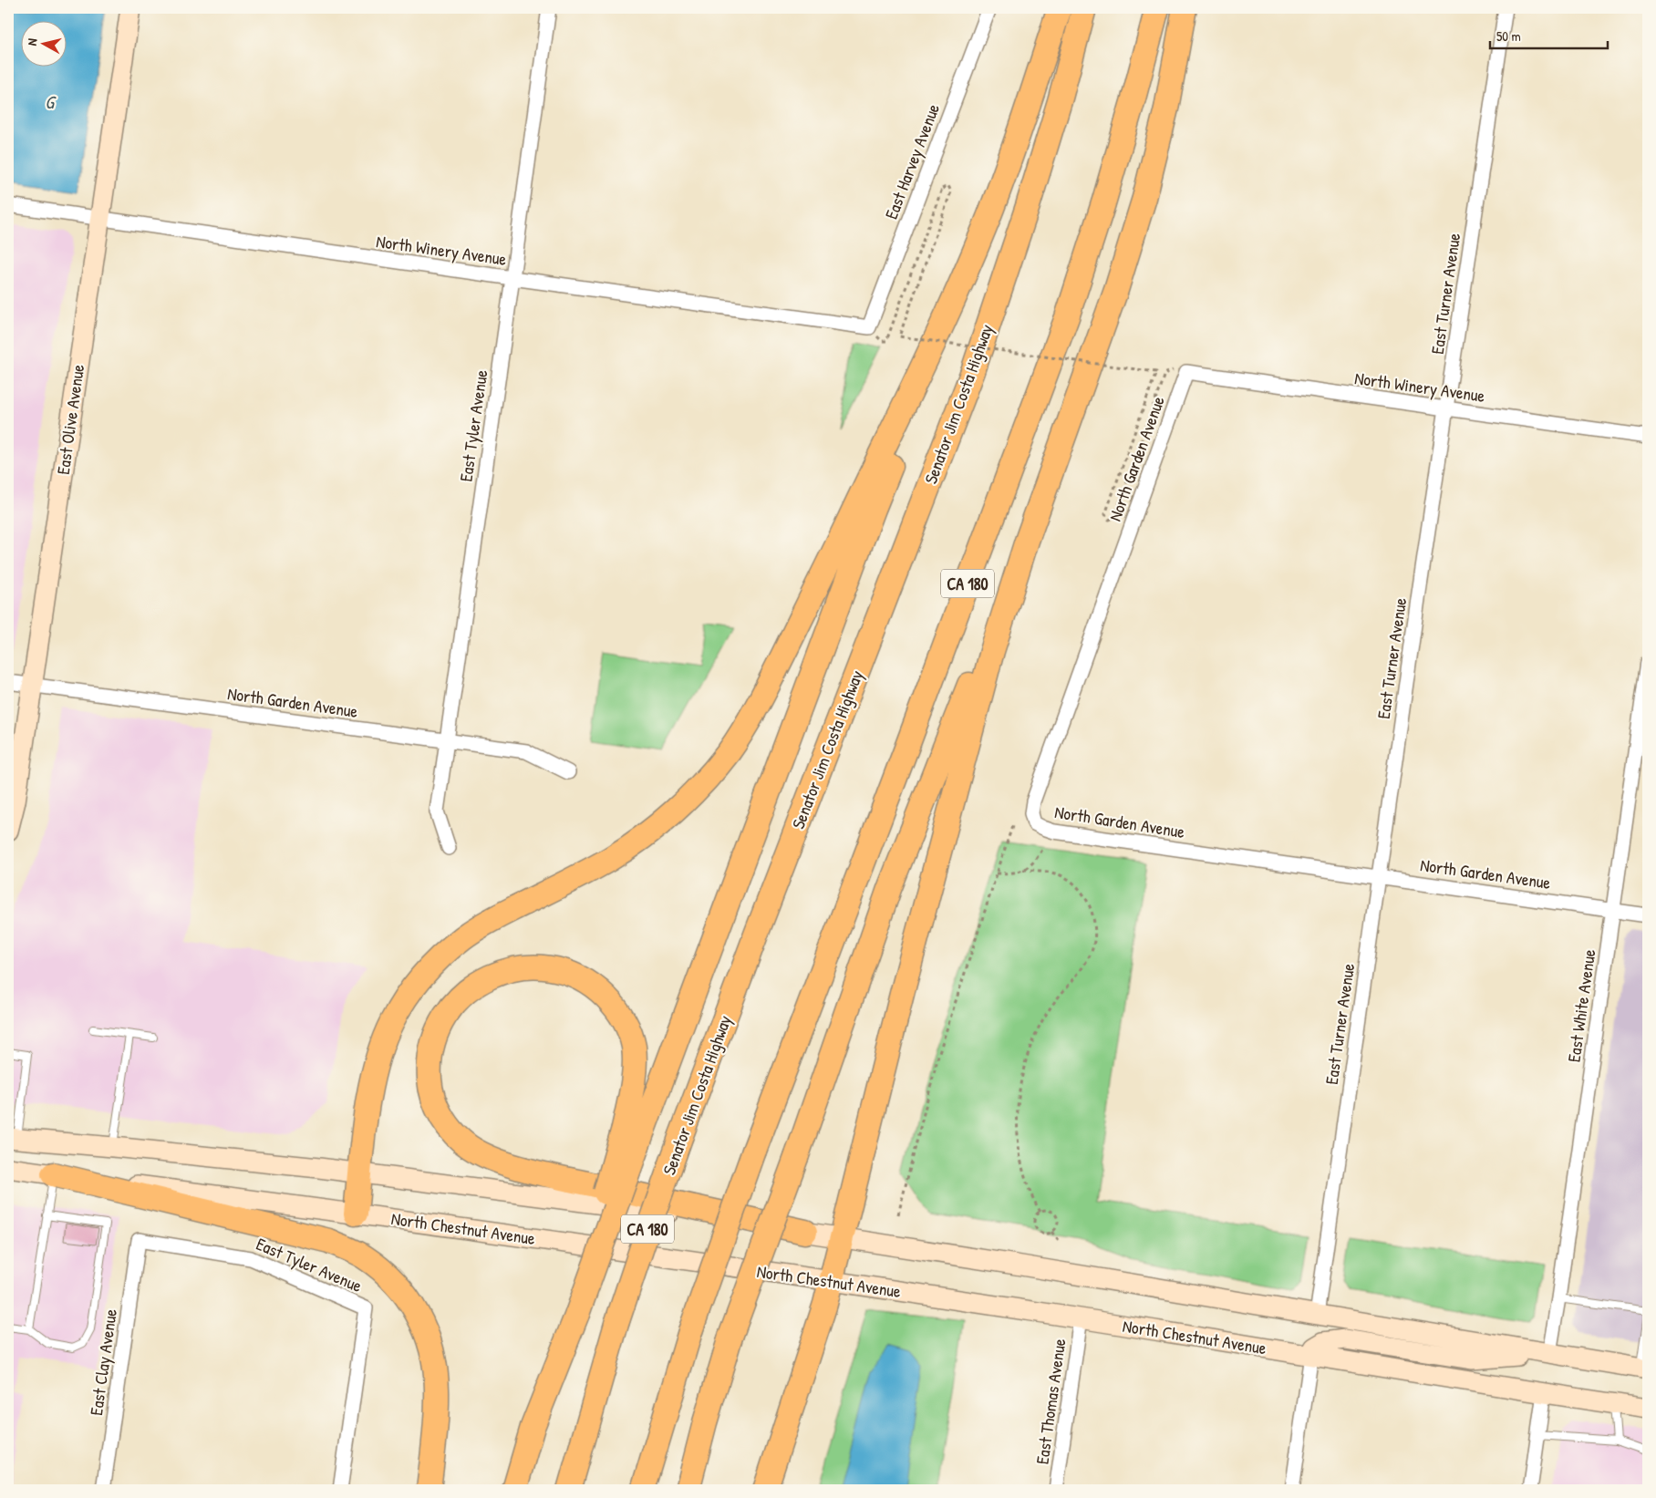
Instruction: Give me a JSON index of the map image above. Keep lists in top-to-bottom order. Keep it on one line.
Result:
{"streets":{"highway":["Senator Jim Costa Highway","CA 180"],"main road":["East Olive Avenue","North Chestnut Avenue"],"street":["East Harvey Avenue","North Winery Avenue","East Turner Avenue","East Tyler Avenue","North Garden Avenue","East White Avenue","East Clay Avenue","East Thomas Avenue"]},"crossings":[["East Harvey Avenue","North Winery Avenue"],["North Winery Avenue","East Turner Avenue"],["North Winery Avenue","East Olive Avenue"],["North Winery Avenue","East Tyler Avenue"],["North Winery Avenue","North Garden Avenue"],["East Turner Avenue","North Garden Avenue"],["East Olive Avenue","North Garden Avenue"],["East Tyler Avenue","North Garden Avenue"],["East Tyler Avenue","East Clay Avenue"],["North Garden Avenue","East White Avenue"],["North Chestnut Avenue","East Thomas Avenue"]],"water":["G"],"scale_bar":"50 m","north":"left"}
